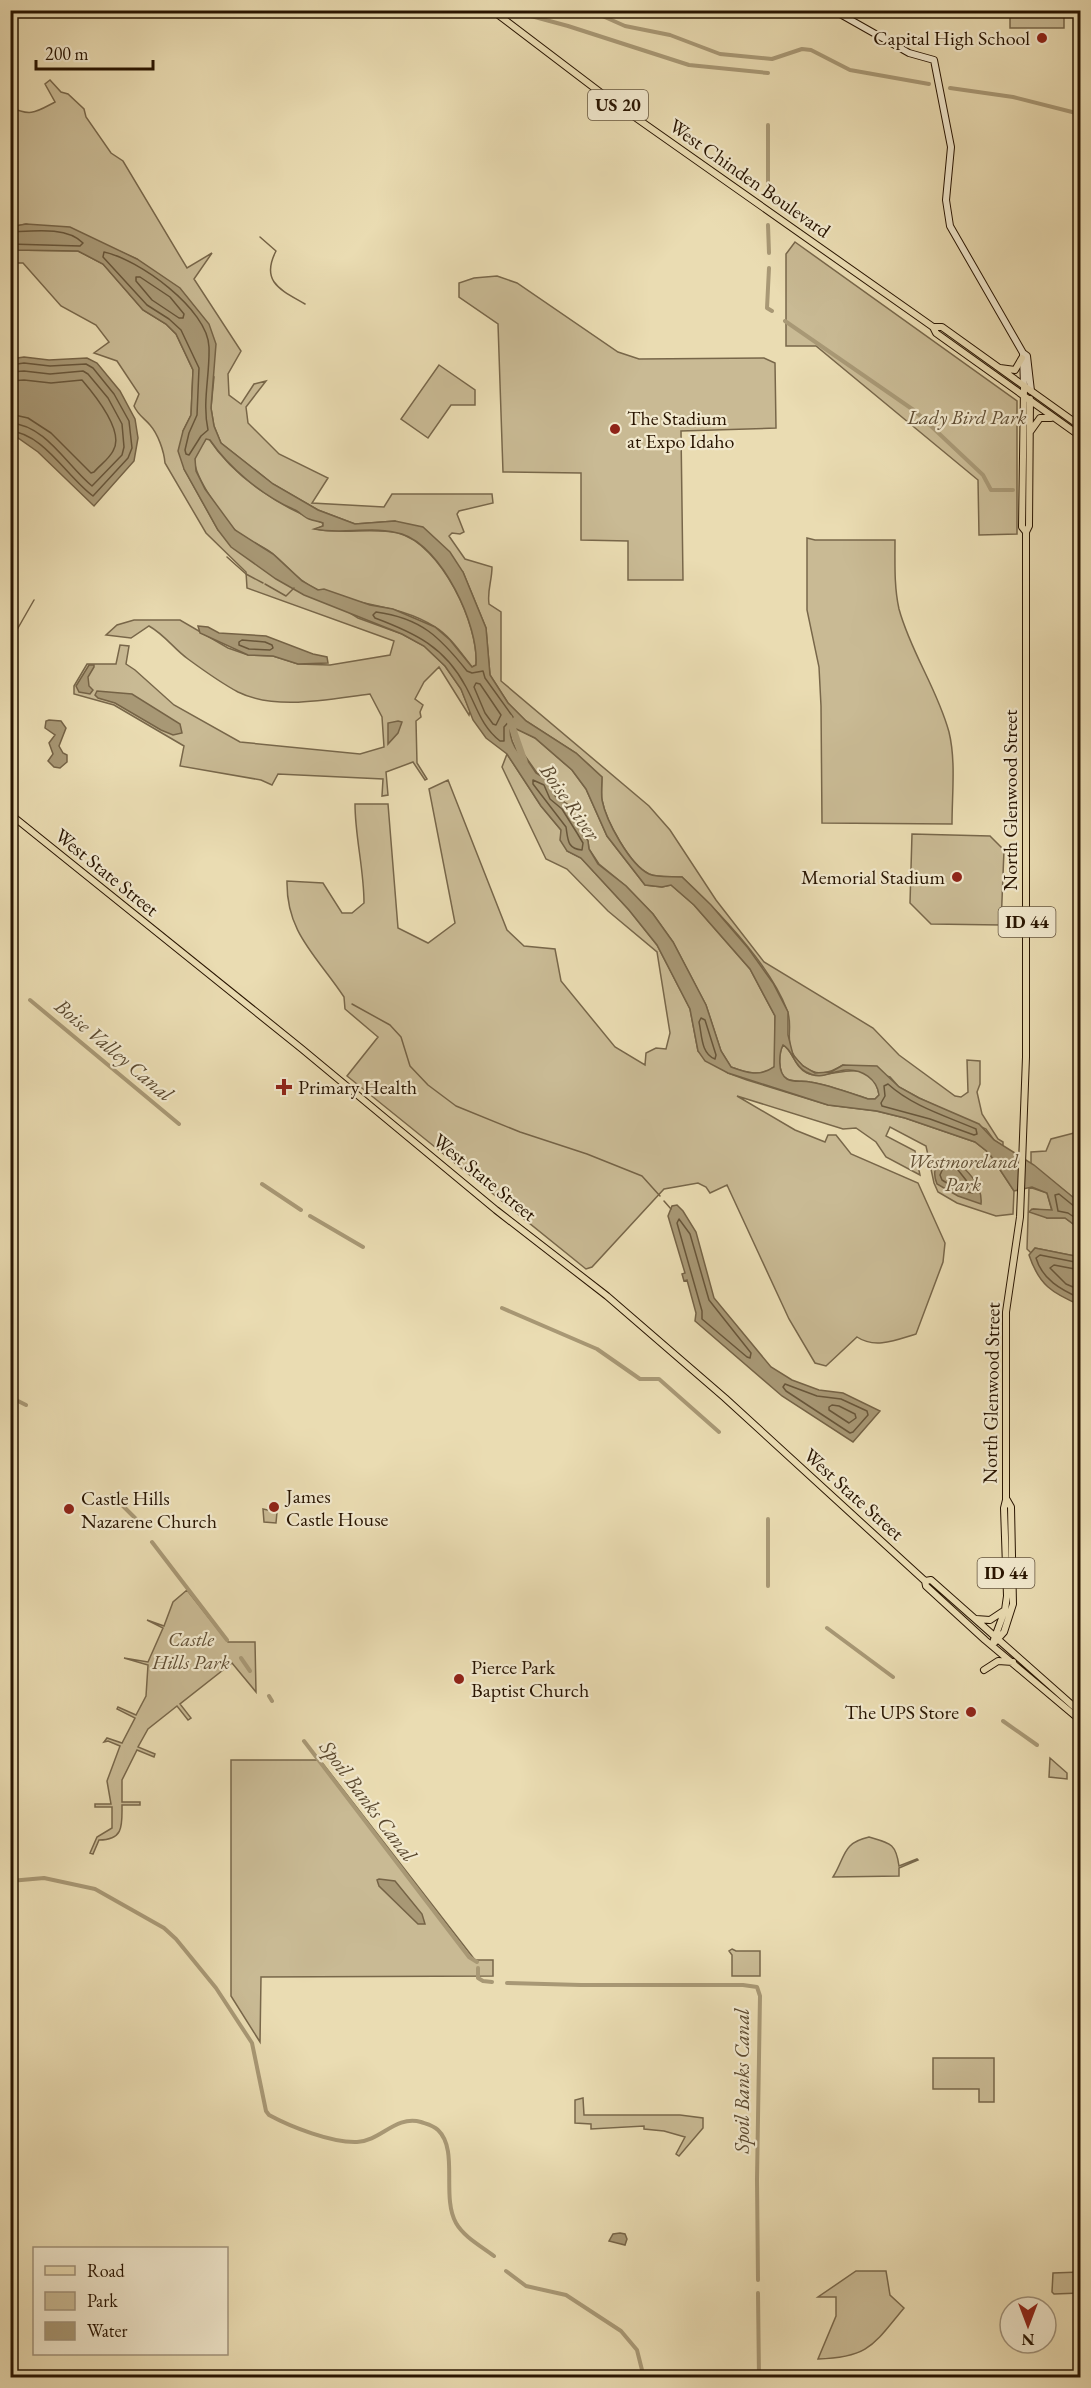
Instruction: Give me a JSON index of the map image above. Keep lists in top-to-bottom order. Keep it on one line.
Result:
{"streets":{"main road":["US 20","West Chinden Boulevard","North Glenwood Street","West State Street","ID 44"]},"crossings":[["West Chinden Boulevard","North Glenwood Street"],["North Glenwood Street","West State Street"]],"water":["Boise River","Boise Valley Canal","Spoil Banks Canal"],"parks":["Lady Bird Park","Westmoreland Park","Castle Hills Park"],"places":{"other":["Capital High School","The Stadium at Expo Idaho","Memorial Stadium","James Castle House","Castle Hills Nazarene Church","Pierce Park Baptist Church","The UPS Store"],"health":["Primary Health"]},"legend":["Road","Park","Water"],"scale_bar":"200 m","north":"bottom"}
